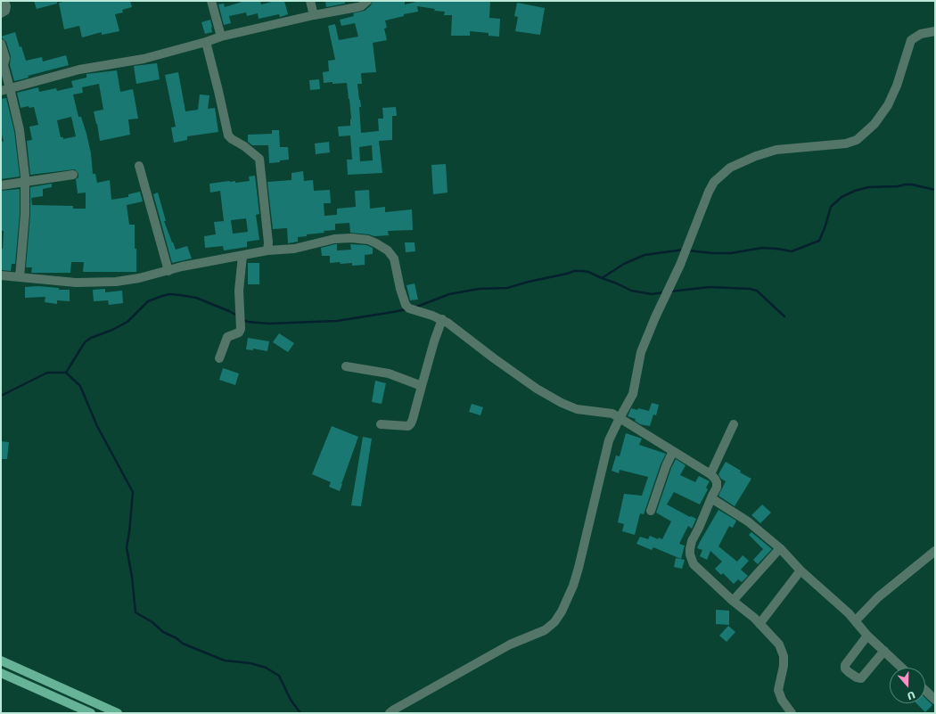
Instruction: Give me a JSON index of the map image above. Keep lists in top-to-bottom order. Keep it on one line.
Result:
{"north":"bottom"}
